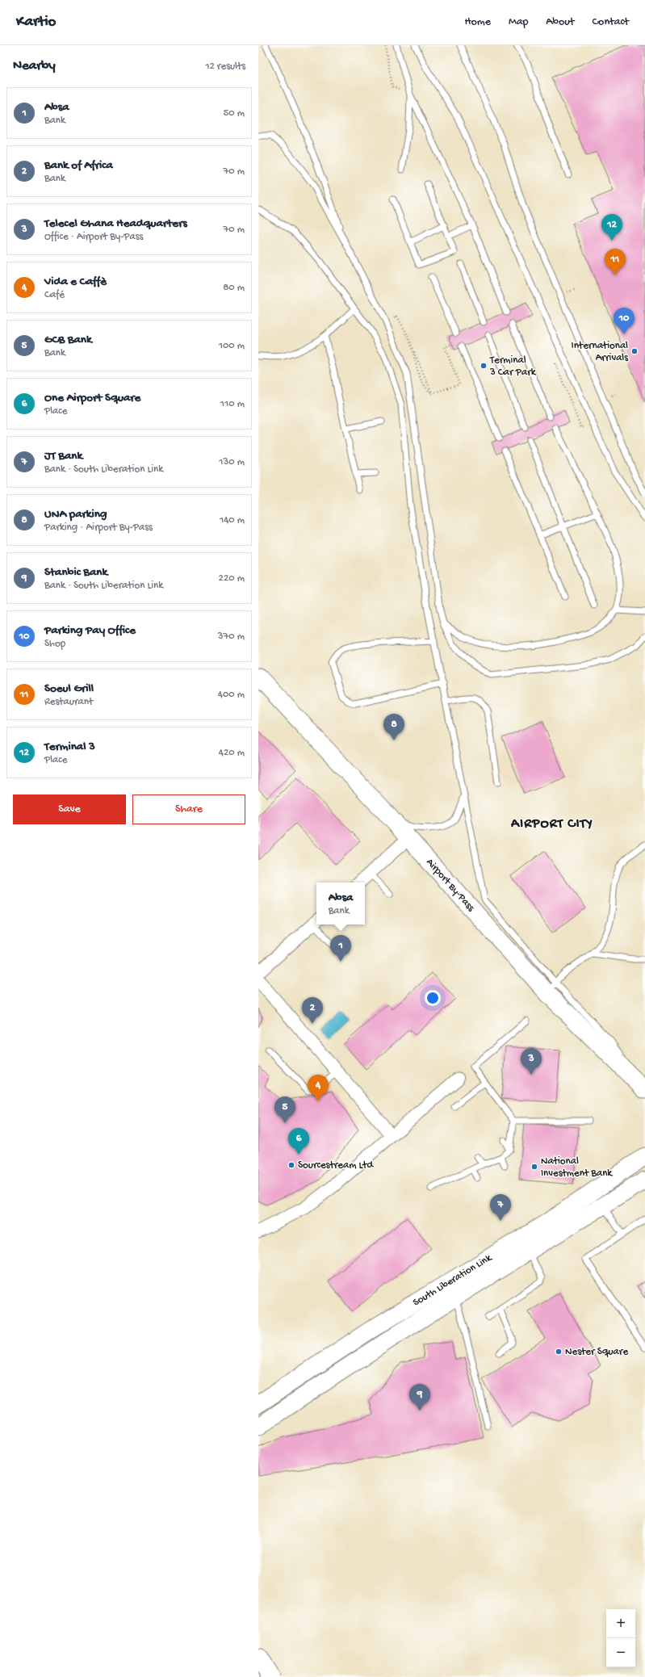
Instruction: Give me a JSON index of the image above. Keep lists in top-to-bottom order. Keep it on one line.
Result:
{"streets":{"street":["Airport By-Pass","South Liberation Link"]},"districts":["AIRPORT CITY"],"places":["International Arrivals","Terminal 3 Car Park","Sourcestream Ltd","National Investment Bank","Nester Square"],"page":{"header":"Kartio","nav":["Home","Map","About","Contact"],"heading":["Nearby","12 results"],"list":[{"mark":"1","name":"Absa","note":"Bank","value":"50 m"},{"mark":"2","name":"Bank of Africa","note":"Bank","value":"70 m"},{"mark":"3","name":"Telecel Ghana Headquarters","note":"Office · Airport By-Pass","value":"70 m"},{"mark":"4","name":"Vida e Caffè","note":"Café","value":"80 m"},{"mark":"5","name":"GCB Bank","note":"Bank","value":"100 m"},{"mark":"6","name":"One Airport Square","note":"Place","value":"110 m"},{"mark":"7","name":"JT Bank","note":"Bank · South Liberation Link","value":"130 m"},{"mark":"8","name":"UNA parking","note":"Parking · Airport By-Pass","value":"140 m"},{"mark":"9","name":"Stanbic Bank","note":"Bank · South Liberation Link","value":"220 m"},{"mark":"10","name":"Parking Pay Office","note":"Shop","value":"370 m"},{"mark":"11","name":"Soeul Grill","note":"Restaurant","value":"400 m"},{"mark":"12","name":"Terminal 3","note":"Place","value":"420 m"}],"pins":["12","11","10","8","1","2","3","4","5","6","7","9"],"buttons":["Save","Share"],"popup":["Absa","Bank"],"map_buttons":["+","−"]}}
